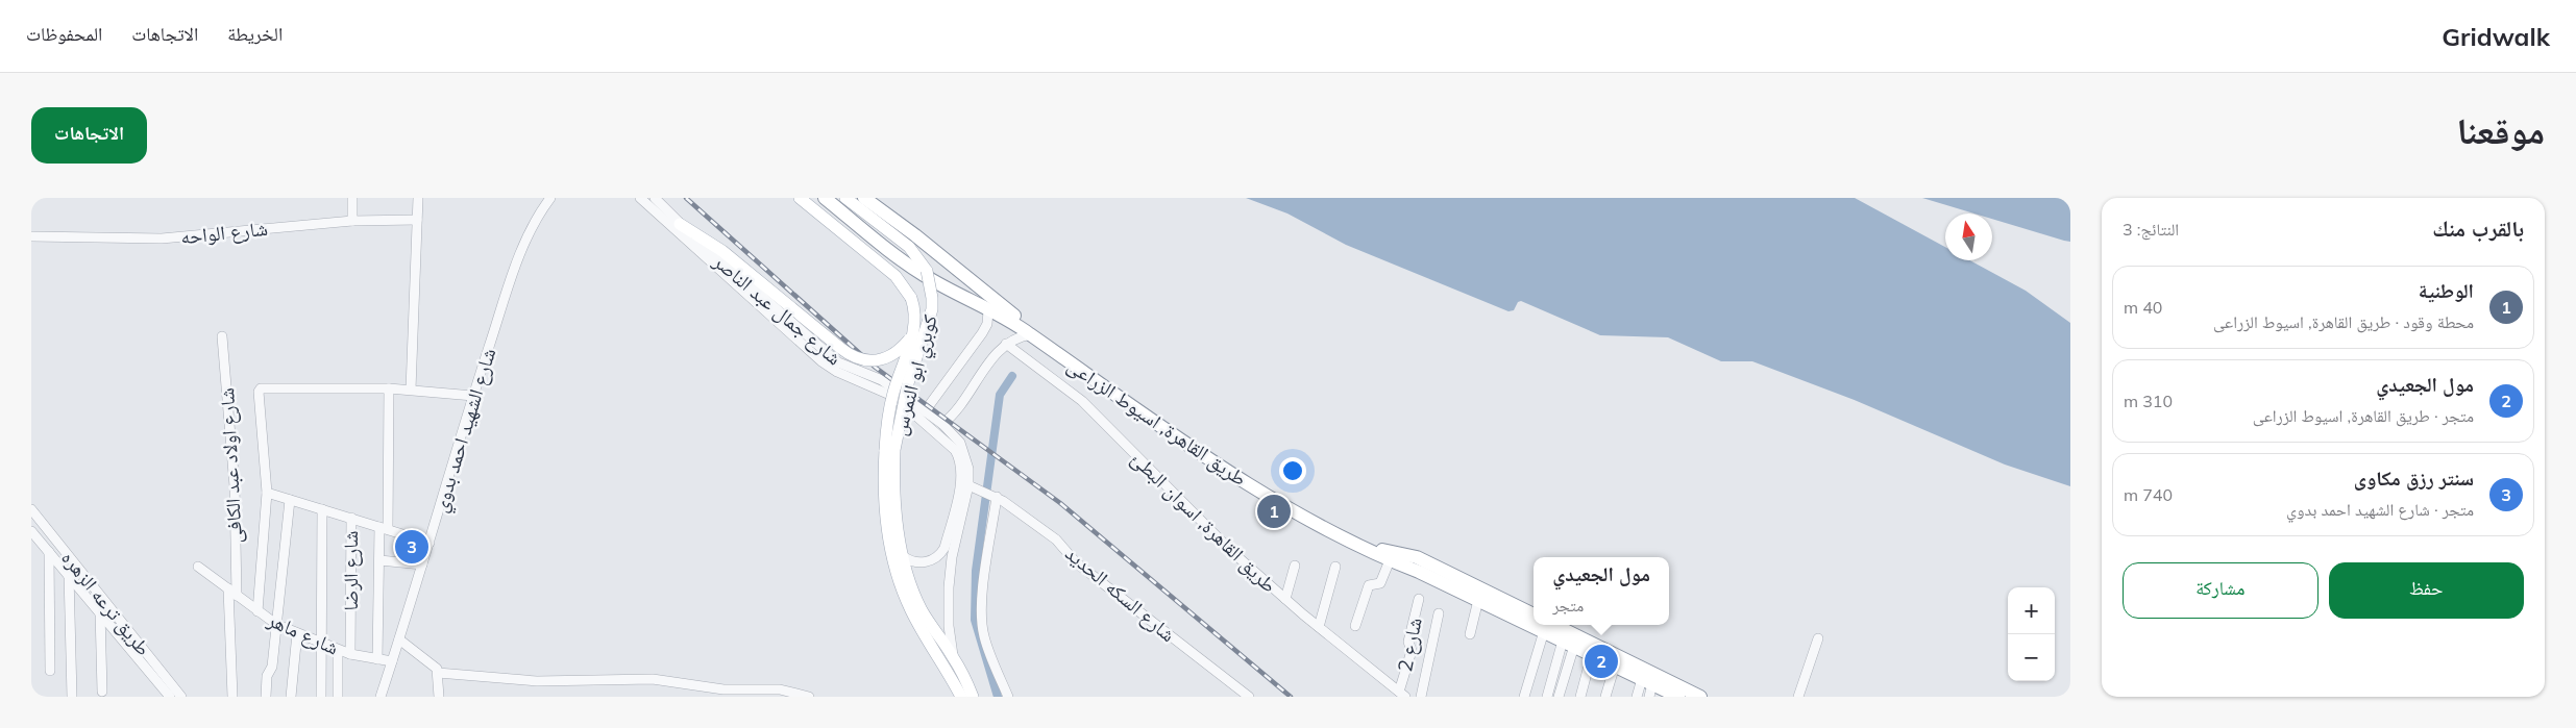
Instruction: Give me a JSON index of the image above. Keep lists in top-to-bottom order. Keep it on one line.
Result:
{"streets":{"highway":["طريق القاهرة, اسيوط الزراعى"],"main road":["كوبري ابو النمرس"],"street":["شارع الواحه","شارع جمال عبد الناصر","شارع الشهيد احمد بدوي","شارع اولاد عبد الكافى","طريق القاهرة, اسوان البطئ","شارع الرضا","شارع السكه الحديد","طريق ترعه الزهره","شارع ماهر","شارع 2"]},"crossings":[["شارع جمال عبد الناصر","كوبري ابو النمرس"],["شارع جمال عبد الناصر","شارع السكه الحديد"],["شارع الشهيد احمد بدوي","شارع ماهر"],["شارع اولاد عبد الكافى","شارع ماهر"],["طريق القاهرة, اسوان البطئ","شارع 2"],["شارع الرضا","شارع ماهر"]],"north":"top","page":{"header":"Gridwalk","nav":["الخريطة","الاتجاهات","المحفوظات"],"title":"موقعنا","buttons":["الاتجاهات",["حفظ","مشاركة"]],"heading":["بالقرب منك","النتائج: 3"],"list":[{"mark":"1","name":"الوطنية","note":"محطة وقود · طريق القاهرة, اسيوط الزراعى","value":"40 m"},{"mark":"2","name":"مول الجعيدي","note":"متجر · طريق القاهرة, اسيوط الزراعى","value":"310 m"},{"mark":"3","name":"سنتر رزق مكاوى","note":"متجر · شارع الشهيد احمد بدوي","value":"740 m"}],"pins":["1","3","2"],"popup":["مول الجعيدي","متجر"],"map_buttons":["+","−"]}}
